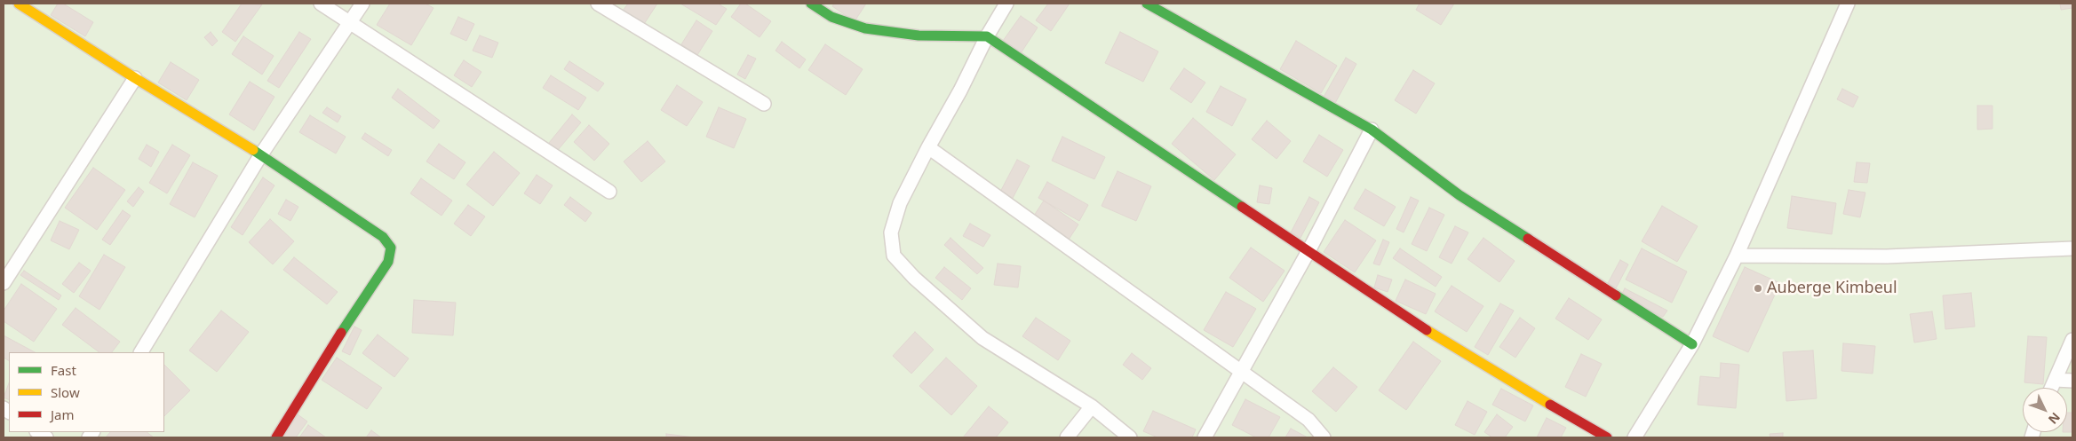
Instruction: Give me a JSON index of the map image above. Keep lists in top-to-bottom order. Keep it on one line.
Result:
{"places":["Auberge Kimbeul"],"legend":["Fast","Slow","Jam"],"north":"bottom right"}
